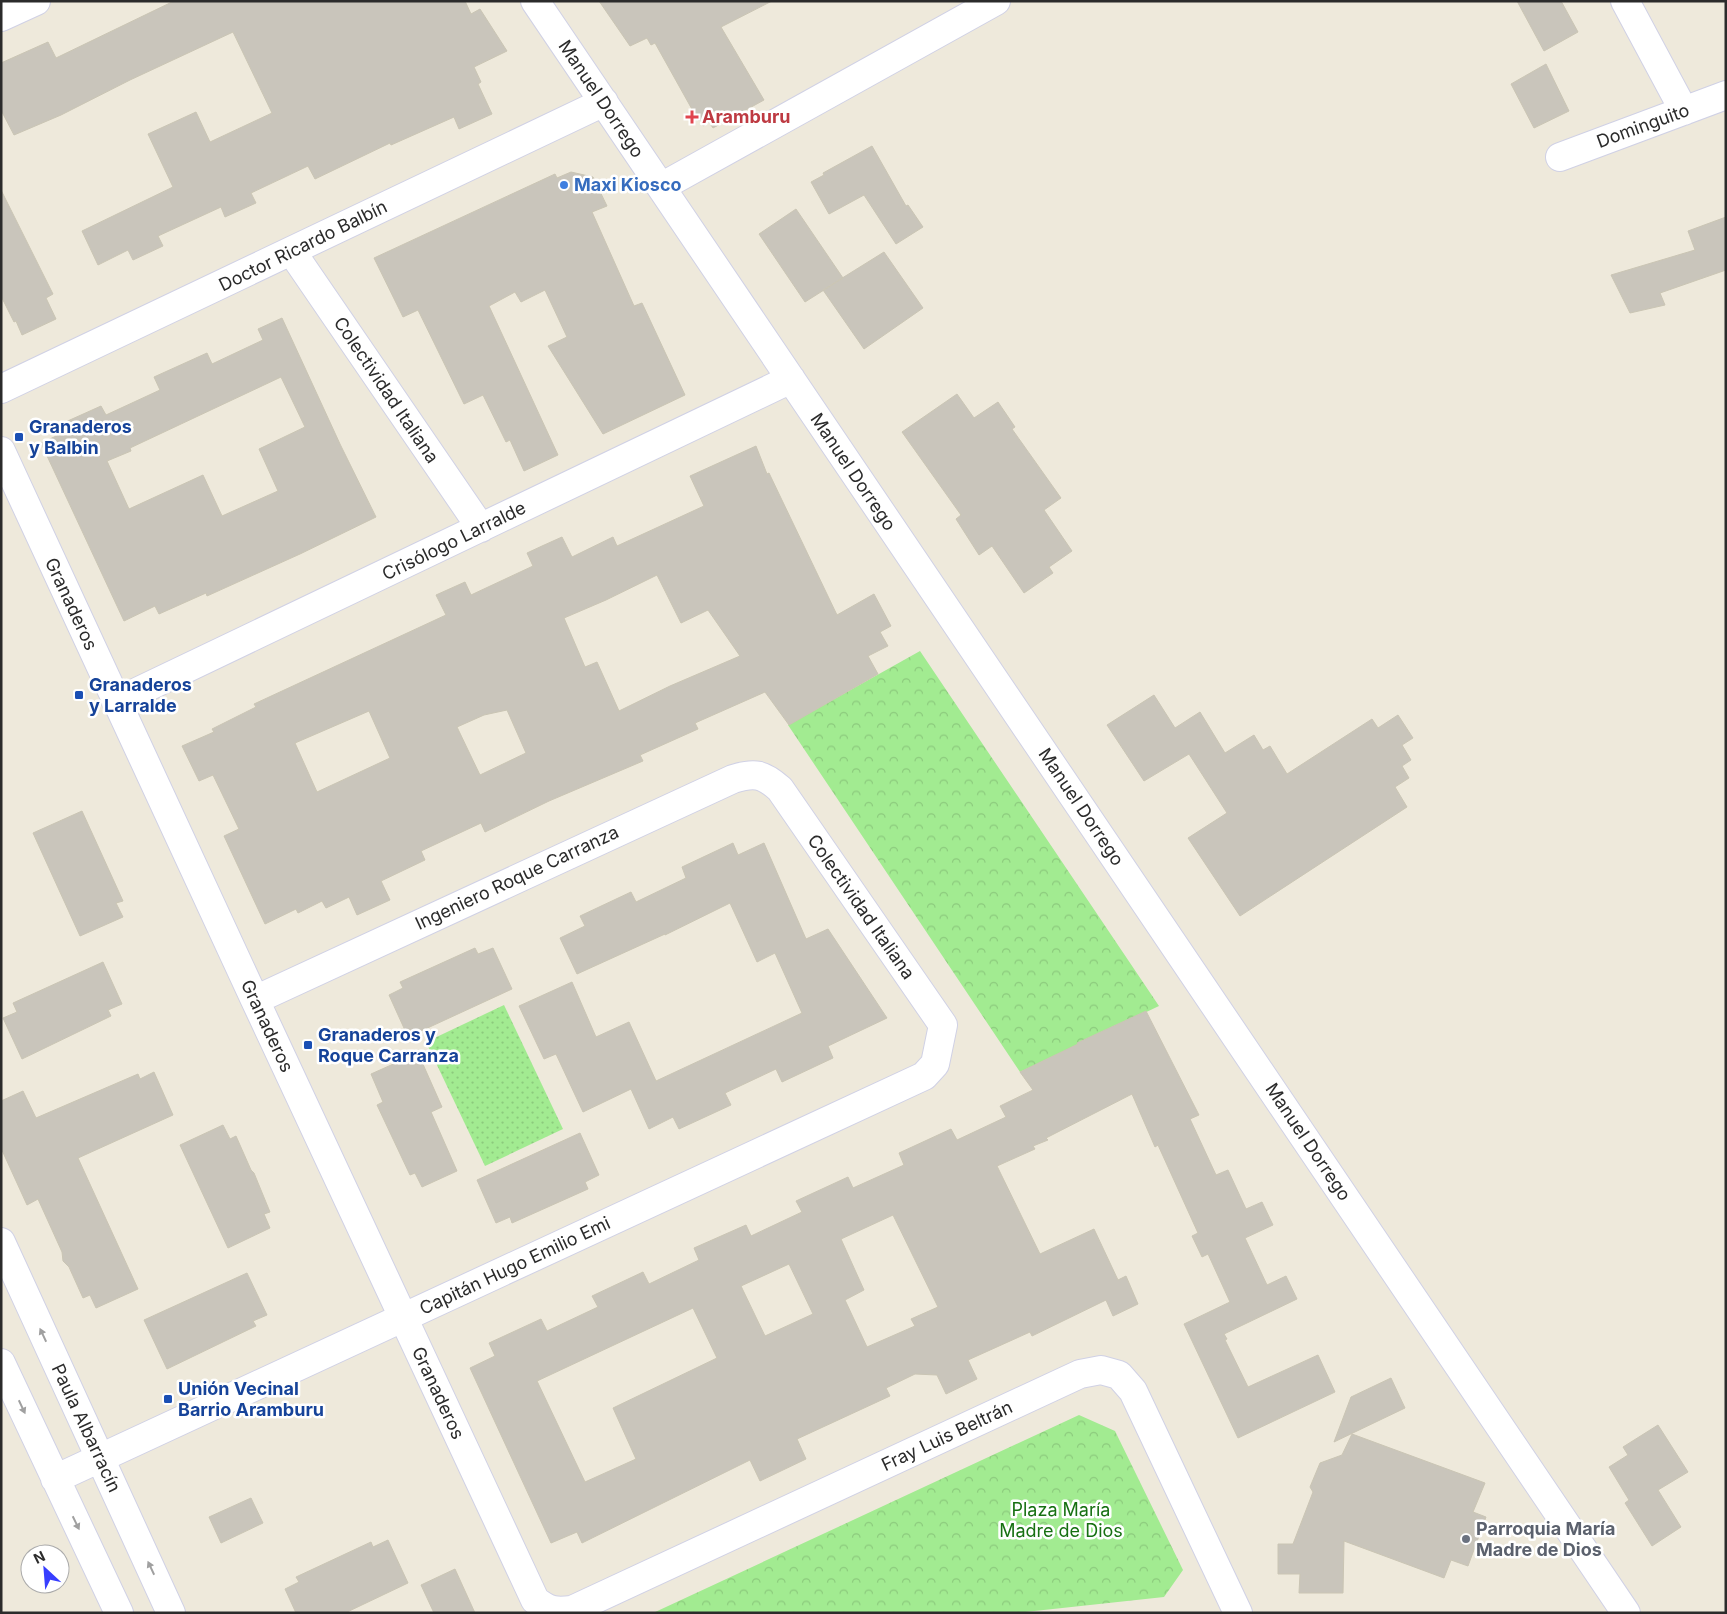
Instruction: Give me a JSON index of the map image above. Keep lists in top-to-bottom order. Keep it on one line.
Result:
{"streets":{"street":["Manuel Dorrego","Dominguito","Doctor Ricardo Balbín","Colectividad Italiana","Crisólogo Larralde","Granaderos","Ingeniero Roque Carranza","Capitán Hugo Emilio Emi","Paula Albarracín","Fray Luis Beltrán"]},"crossings":[["Manuel Dorrego","Doctor Ricardo Balbín"],["Manuel Dorrego","Crisólogo Larralde"],["Doctor Ricardo Balbín","Colectividad Italiana"],["Colectividad Italiana","Crisólogo Larralde"],["Colectividad Italiana","Ingeniero Roque Carranza"],["Colectividad Italiana","Capitán Hugo Emilio Emi"],["Crisólogo Larralde","Granaderos"],["Granaderos","Ingeniero Roque Carranza"],["Granaderos","Capitán Hugo Emilio Emi"],["Granaderos","Fray Luis Beltrán"],["Capitán Hugo Emilio Emi","Paula Albarracín"]],"parks":["Plaza María Madre de Dios"],"places":{"health":["Aramburu"],"other":["Maxi Kiosco","Parroquia María Madre de Dios"],"transit":["Granaderos y Balbin","Granaderos y Larralde","Granaderos y Roque Carranza","Unión Vecinal Barrio Aramburu"]},"north":"top left"}
